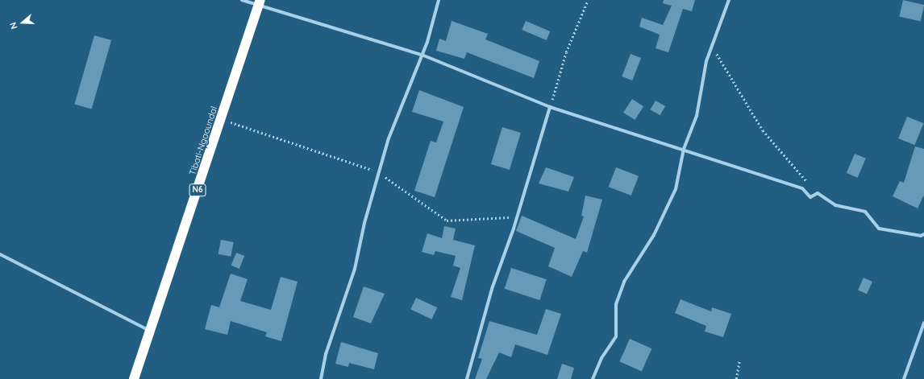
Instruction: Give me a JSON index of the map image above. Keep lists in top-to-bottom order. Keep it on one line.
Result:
{"streets":{"highway":["Tibati-Ngaoundal","N6"]},"north":"left"}
